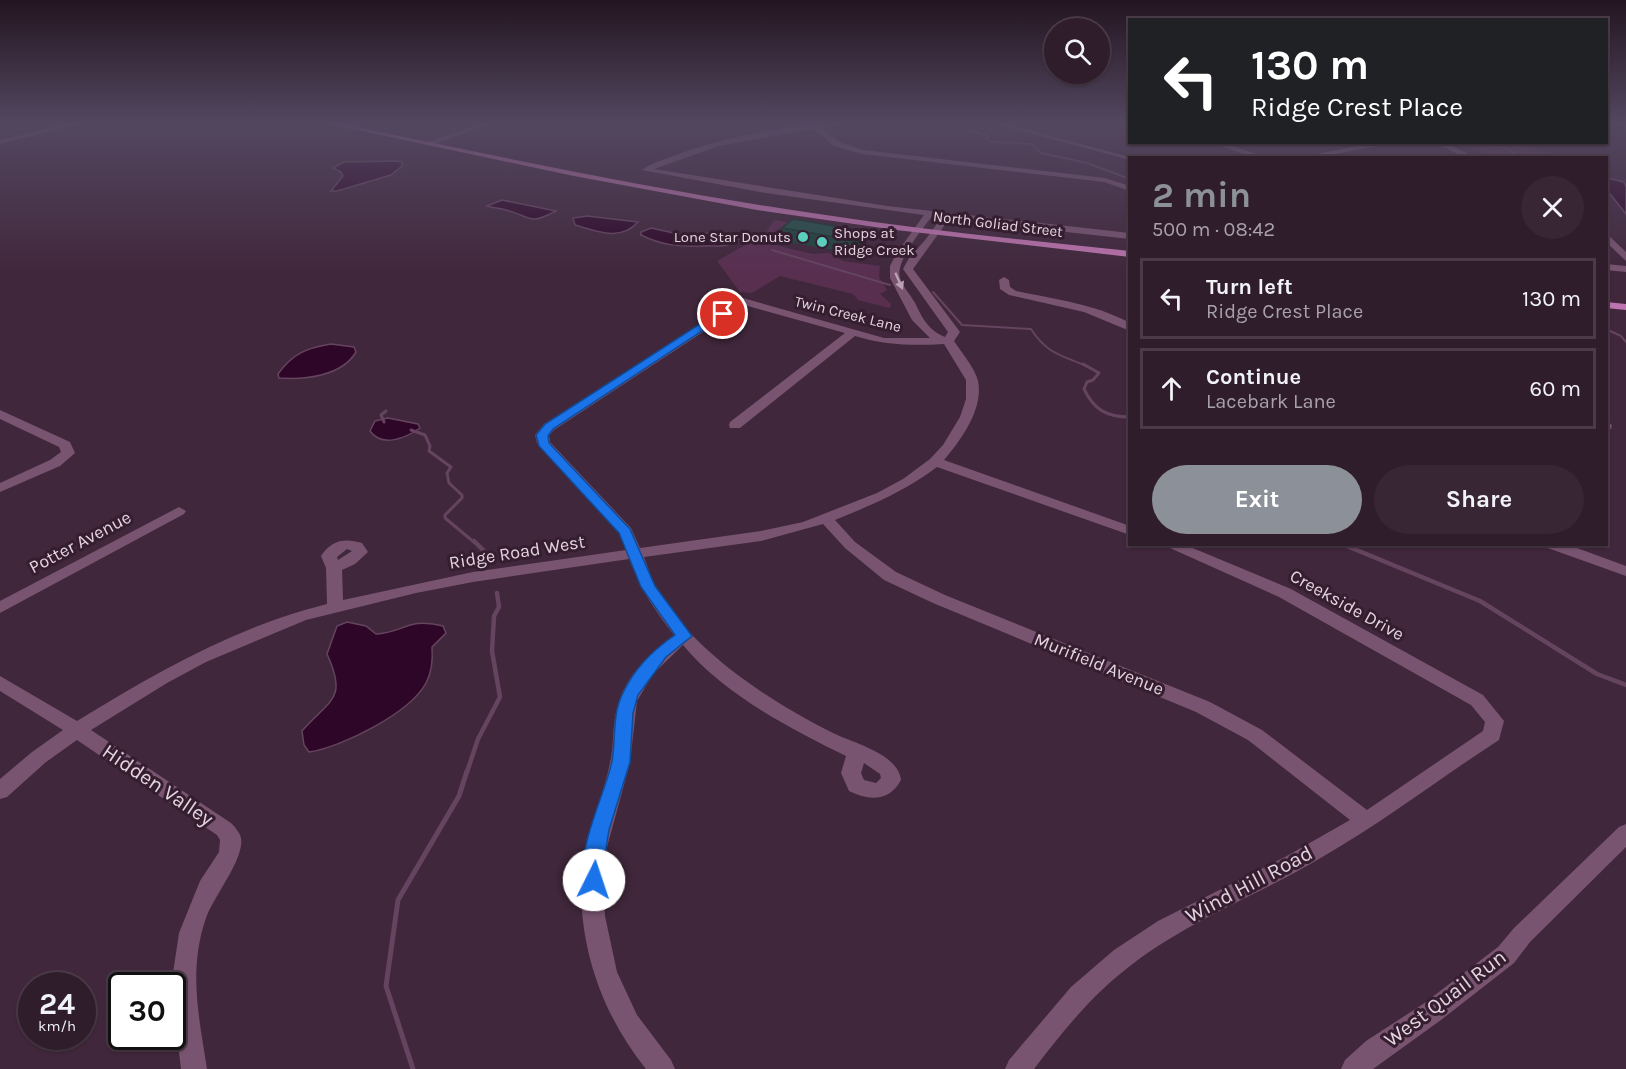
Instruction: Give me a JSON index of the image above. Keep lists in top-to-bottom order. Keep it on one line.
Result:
{"streets":{"main road":["North Goliad Street"],"street":["Twin Creek Lane","Potter Avenue","Ridge Road West","Creekside Drive","Murifield Avenue","Hidden Valley","Wind Hill Road","West Quail Run"]},"crossings":[["Twin Creek Lane","Ridge Road West"],["Ridge Road West","Murifield Avenue"],["Ridge Road West","Hidden Valley"],["Creekside Drive","Wind Hill Road"],["Murifield Avenue","Wind Hill Road"]],"places":["Lone Star Donuts","Shops at Ridge Creek"],"page":{"turn":["130 m","Ridge Crest Place"],"heading":["2 min","500 m · 08:42"],"list":[{"name":"Turn left","note":"Ridge Crest Place","value":"130 m"},{"name":"Continue","note":"Lacebark Lane","value":"60 m"}],"buttons":["Exit","Share"],"speed":"24 km/h","limit":"30"}}
